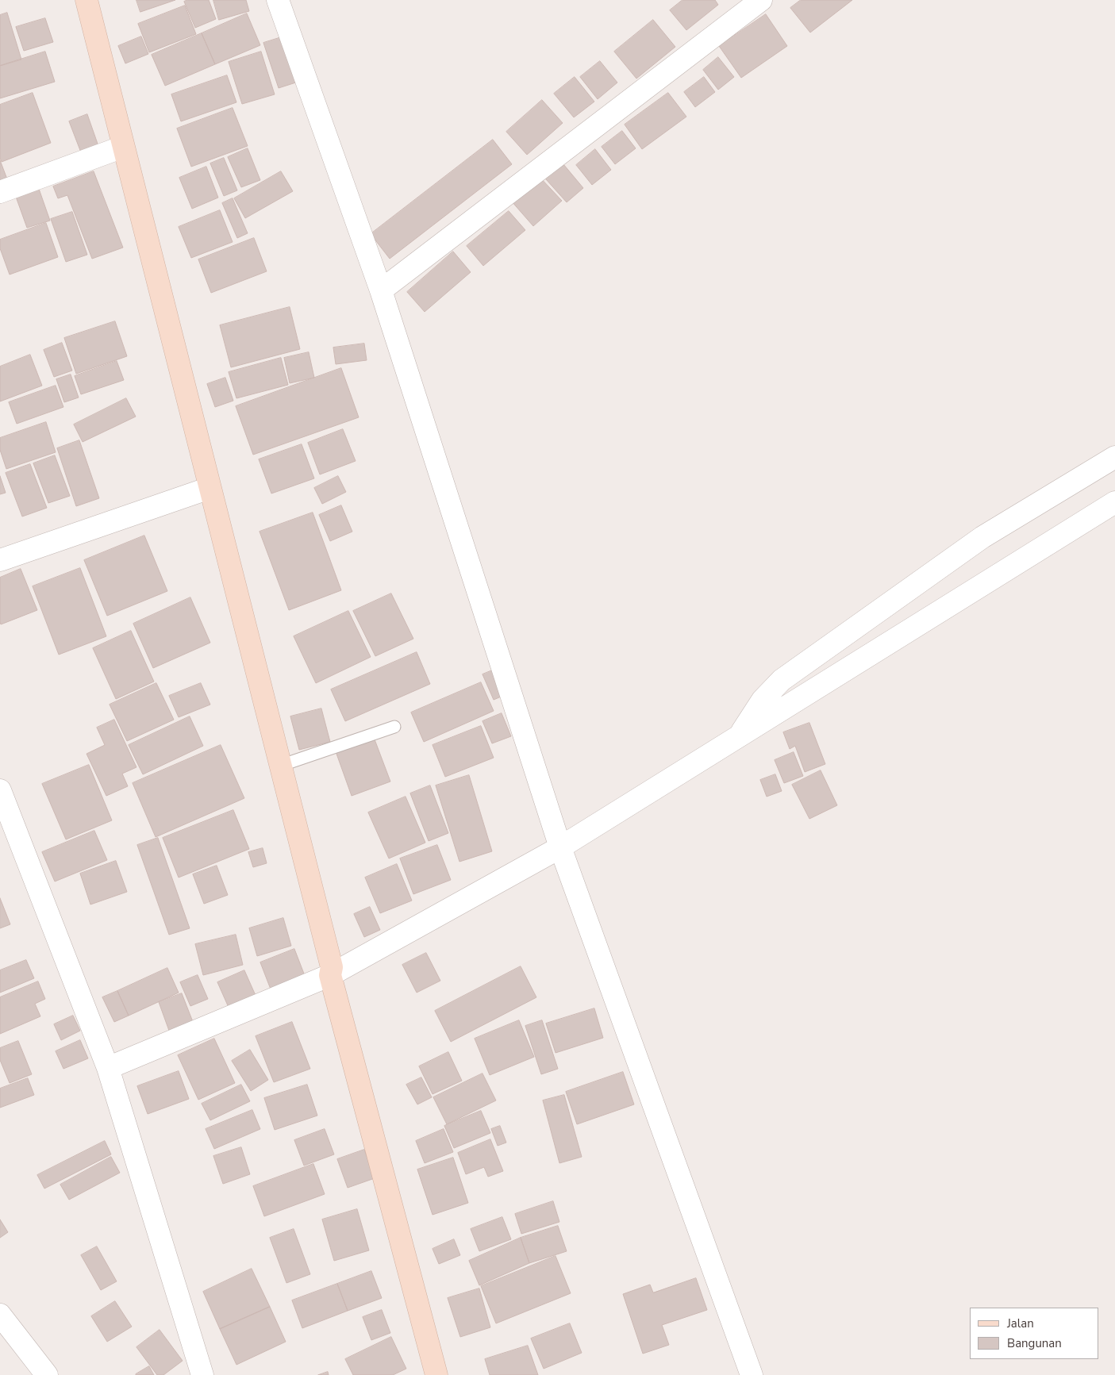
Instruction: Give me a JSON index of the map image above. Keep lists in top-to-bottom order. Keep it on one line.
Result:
{"legend":["Jalan","Bangunan"]}
